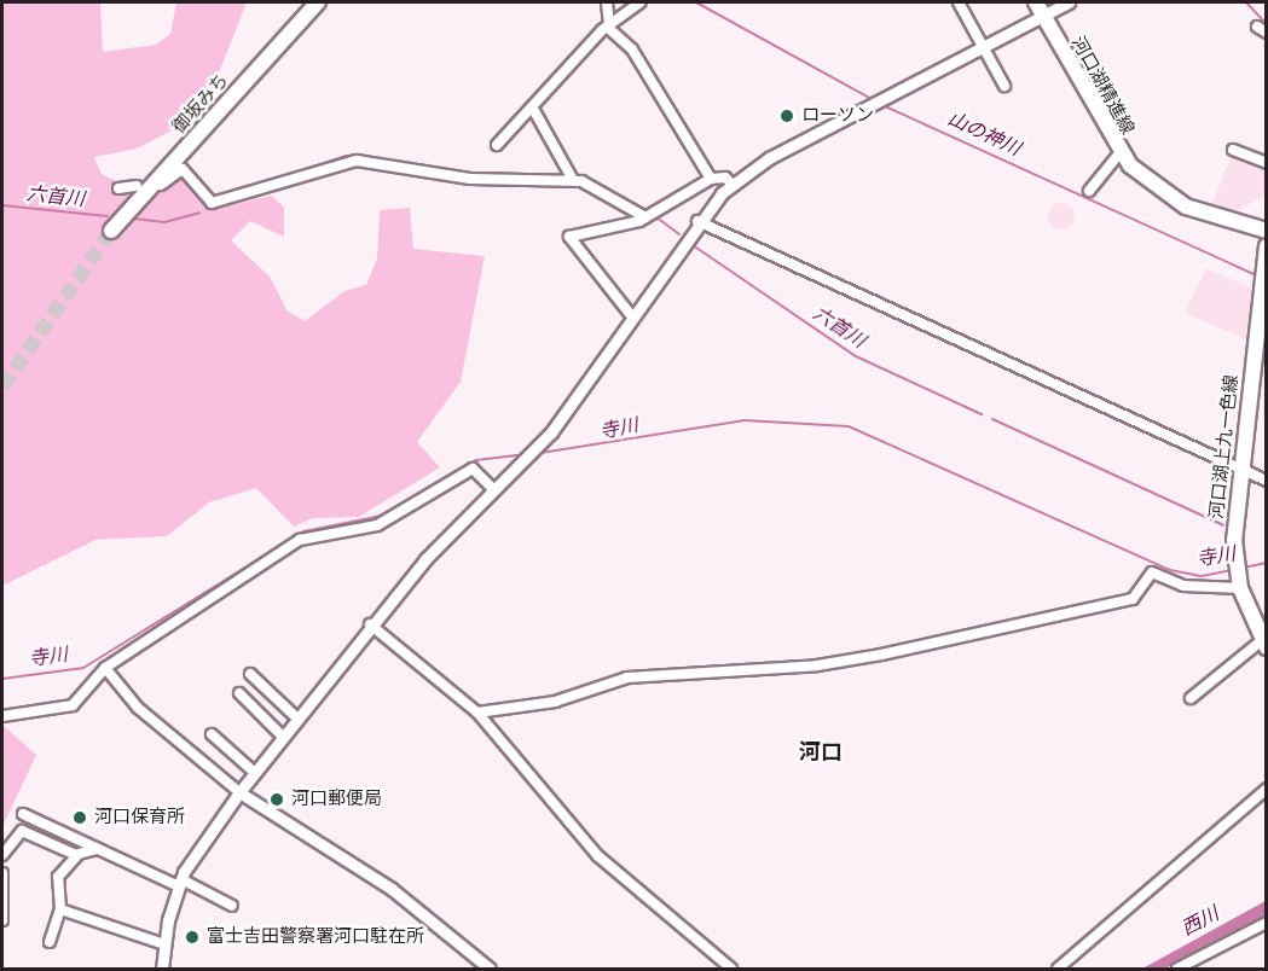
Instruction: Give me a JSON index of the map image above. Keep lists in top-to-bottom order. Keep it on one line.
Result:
{"streets":{"main road":["河口湖精進線","御坂みち","河口湖上九一色線"]},"districts":["河口"],"water":["山の神川","六首川","寺川","西川"],"places":["ローソン","河口郵便局","河口保育所","富士吉田警察署河口駐在所"]}
